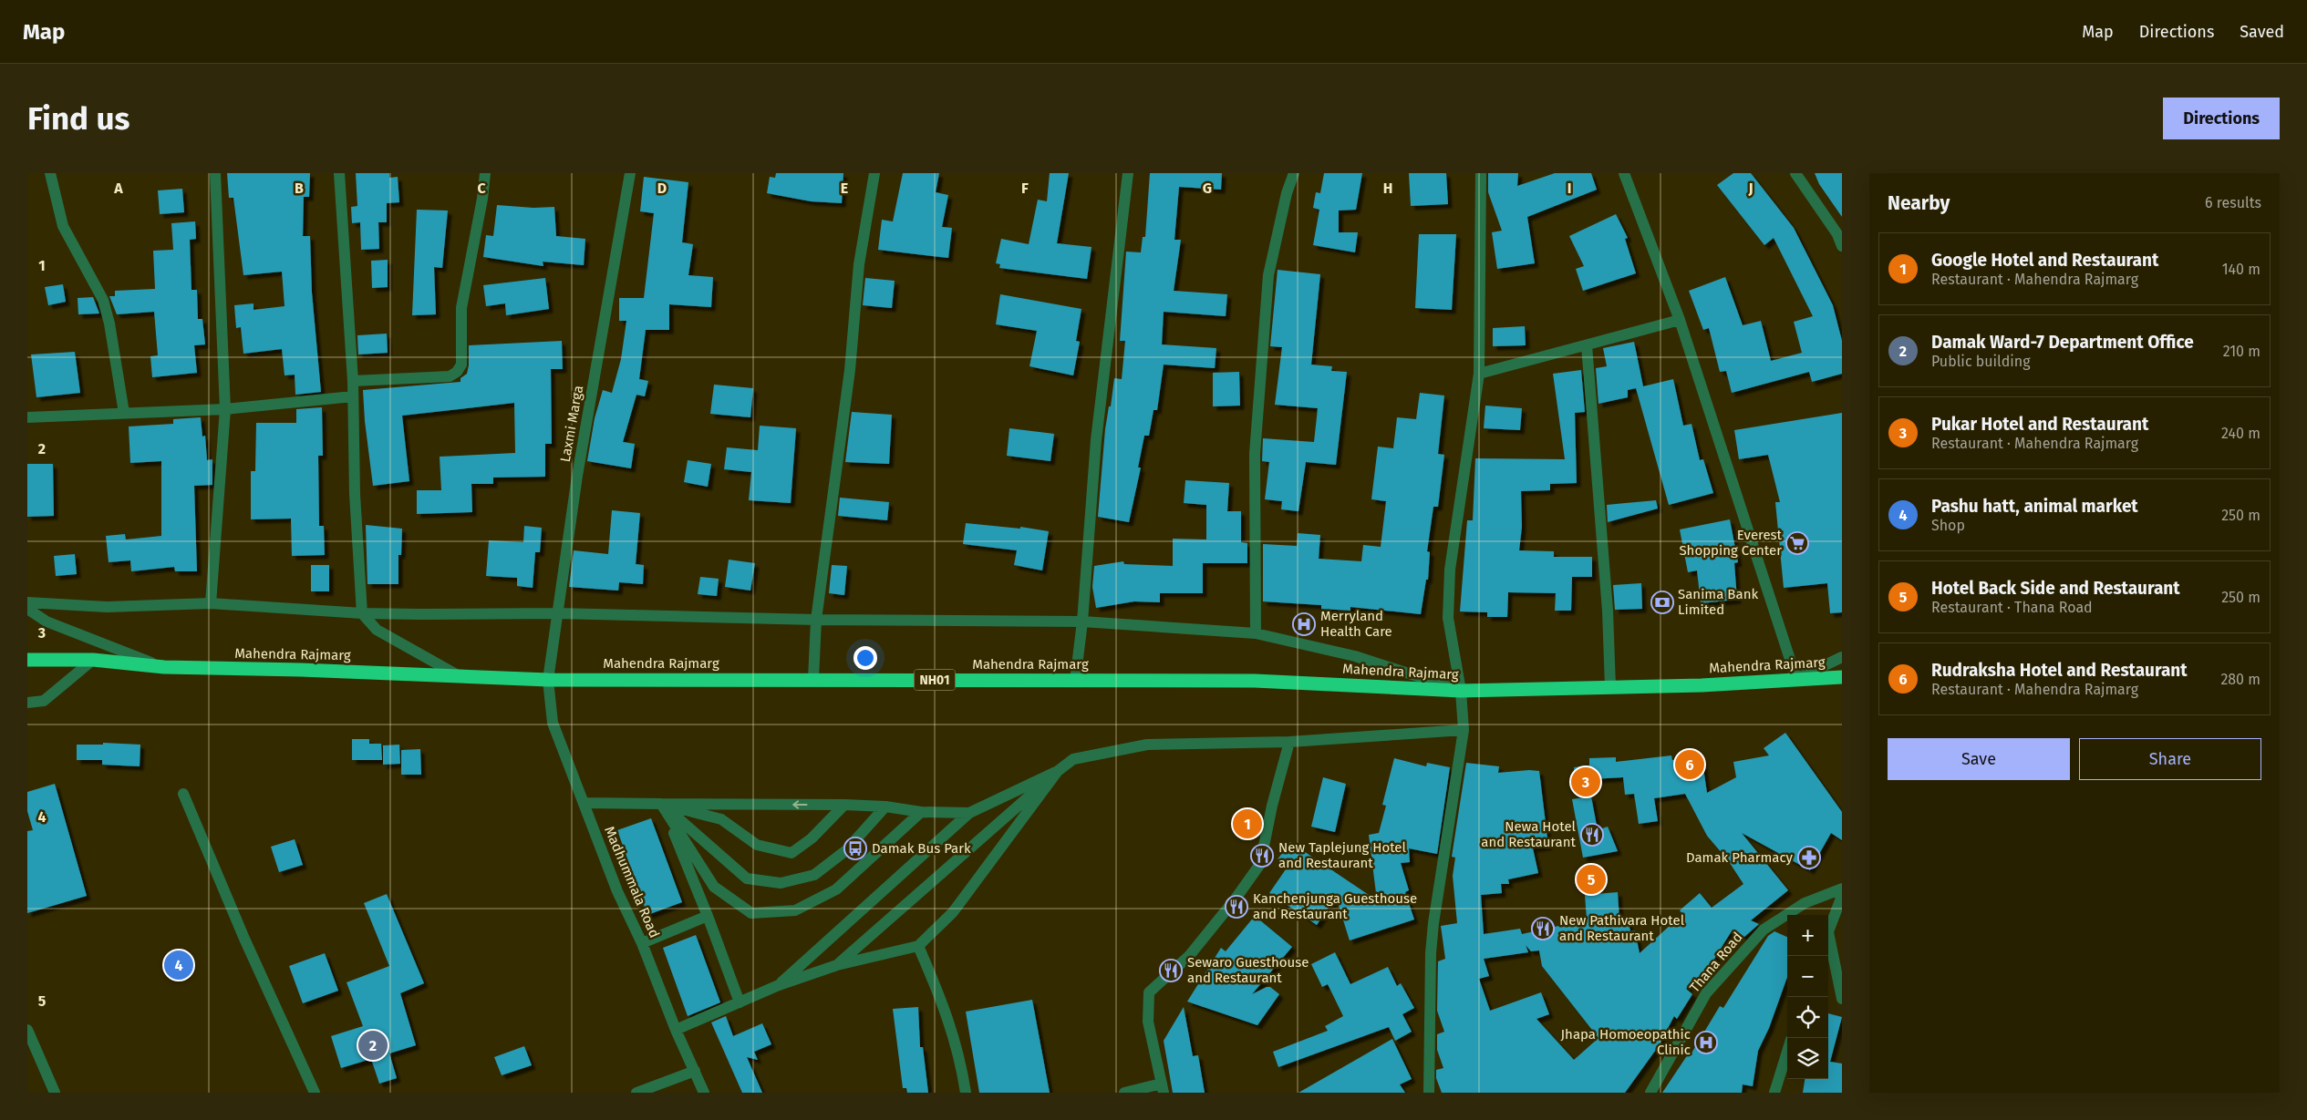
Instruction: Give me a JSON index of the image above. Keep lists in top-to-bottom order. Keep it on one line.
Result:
{"streets":{"highway":["Mahendra Rajmarg","NH01"],"street":["Laxmi Marga","Madhummala Road","Thana Road"]},"crossings":[["Laxmi Marga","Mahendra Rajmarg"],["Laxmi Marga","Madhummala Road"],["Mahendra Rajmarg","Madhummala Road"]],"places":{"supermarket":["Everest Shopping Center"],"bank":["Sanima Bank Limited"],"hospital":["Merryland Health Care","Jhapa Homoeopathic Clinic"],"restaurant":["Newa Hotel and Restaurant","New Taplejung Hotel and Restaurant","Kanchenjunga Guesthouse and Restaurant","New Pathivara Hotel and Restaurant","Sewaro Guesthouse and Restaurant"],"bus stop":["Damak Bus Park"],"pharmacy":["Damak Pharmacy"]},"page":{"header":"Map","nav":["Map","Directions","Saved"],"buttons":["Directions",["Save","Share"]],"title":"Find us","heading":["Nearby","6 results"],"list":[{"mark":"1","name":"Google Hotel and Restaurant","note":"Restaurant · Mahendra Rajmarg","value":"140 m"},{"mark":"2","name":"Damak Ward-7 Department Office","note":"Public building","value":"210 m"},{"mark":"3","name":"Pukar Hotel and Restaurant","note":"Restaurant · Mahendra Rajmarg","value":"240 m"},{"mark":"4","name":"Pashu hatt, animal market","note":"Shop","value":"250 m"},{"mark":"5","name":"Hotel Back Side and Restaurant","note":"Restaurant · Thana Road","value":"250 m"},{"mark":"6","name":"Rudraksha Hotel and Restaurant","note":"Restaurant · Mahendra Rajmarg","value":"280 m"}],"pins":["6","3","1","5","4","2"],"map_buttons":["+","−"]},"grid":{"columns":["A","B","C","D","E","F","G","H","I","J"],"rows":["1","2","3","4","5"]}}
